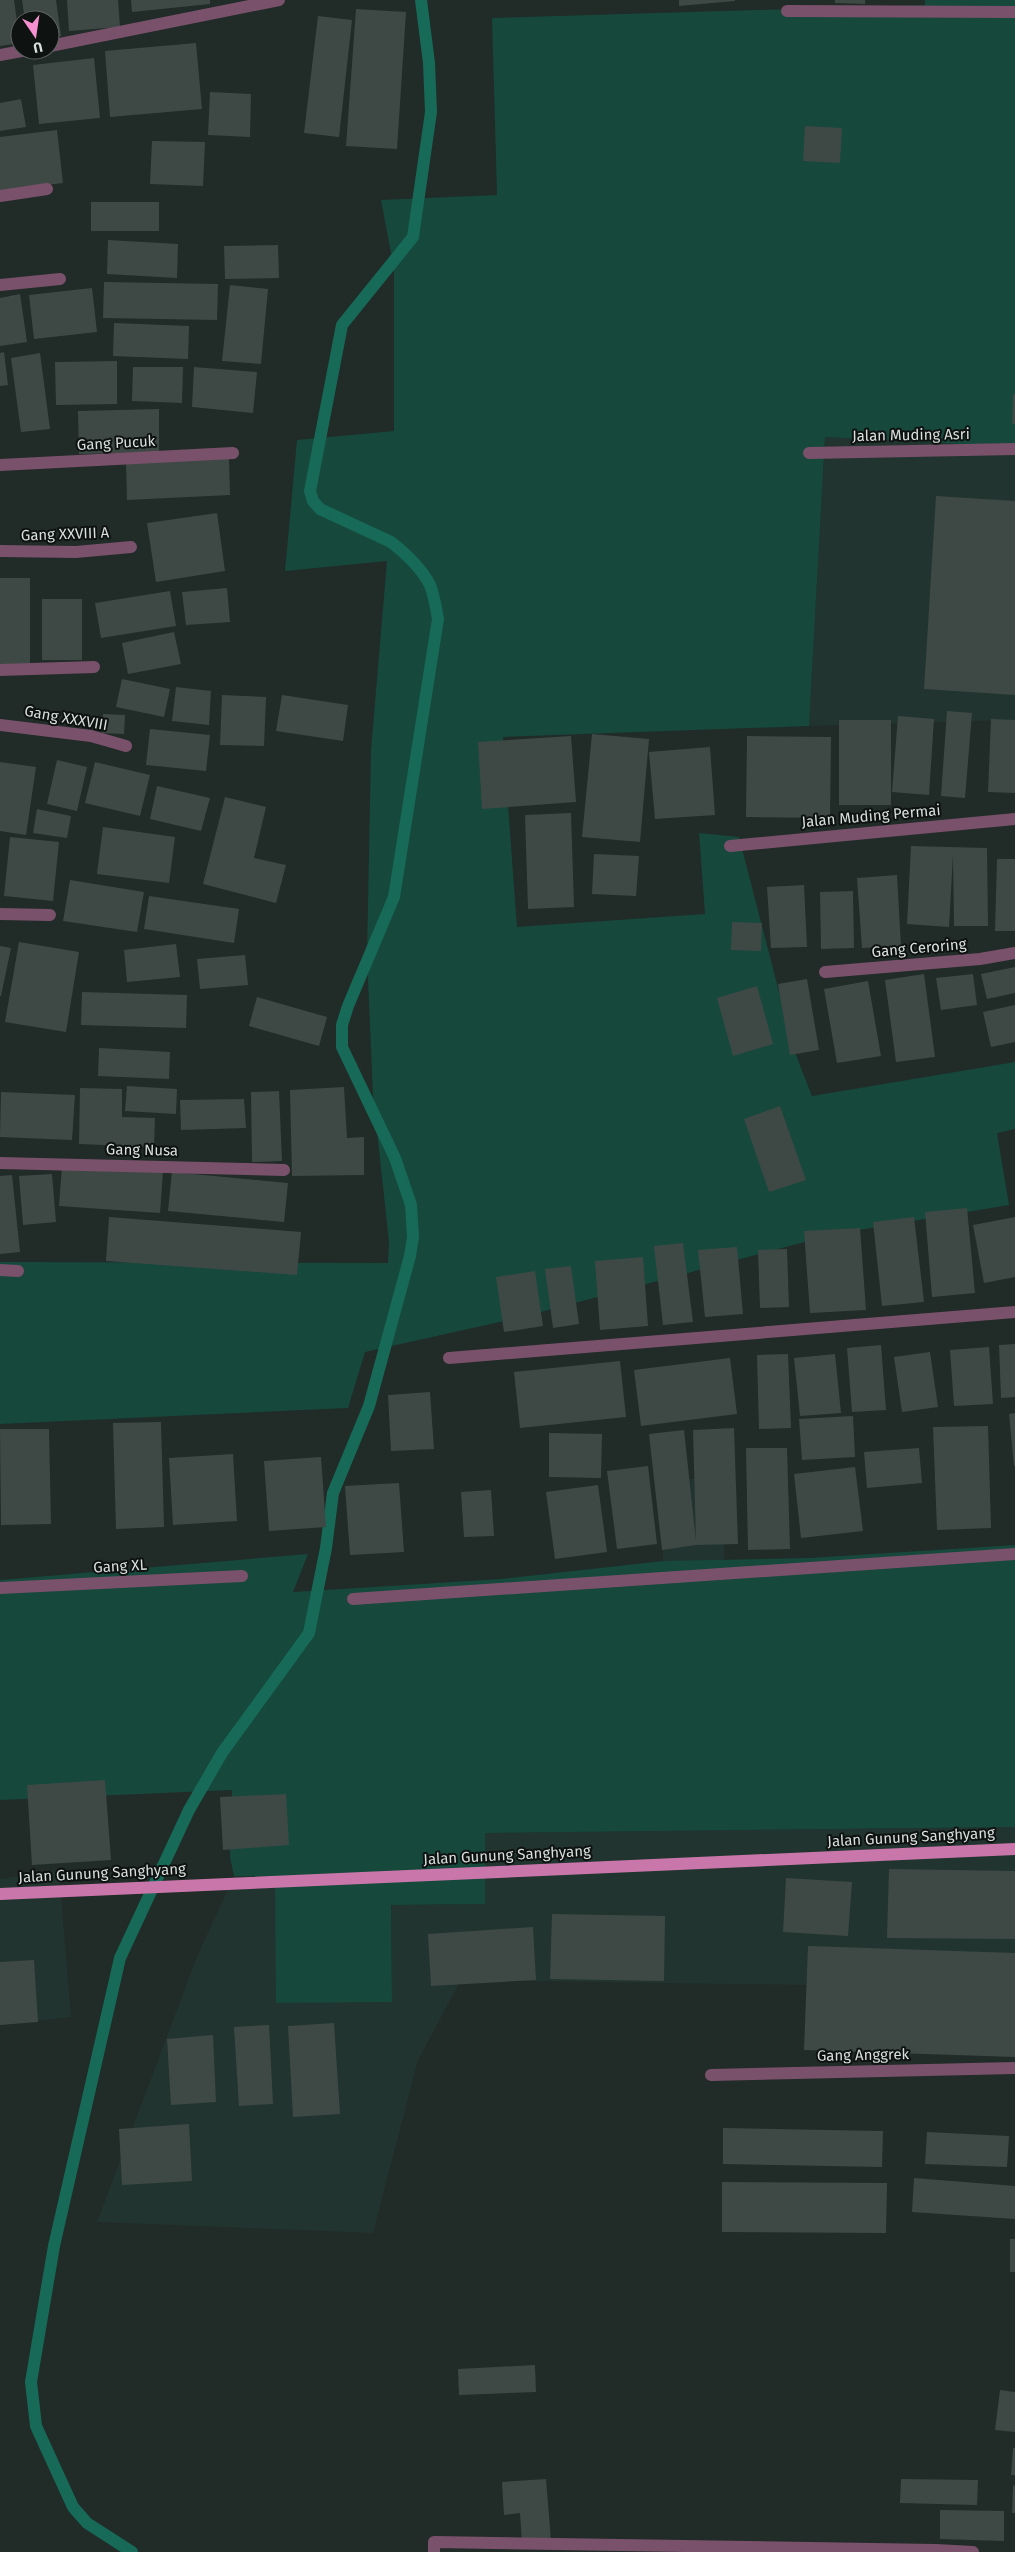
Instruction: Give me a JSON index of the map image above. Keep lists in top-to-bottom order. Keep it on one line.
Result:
{"streets":{"main road":["Jalan Gunung Sanghyang"],"street":["Jalan Muding Asri","Gang Pucuk","Gang XXVIII A","Gang XXXVIII","Jalan Muding Permai","Gang Ceroring","Gang Nusa","Gang XL","Gang Anggrek"]},"north":"bottom"}
